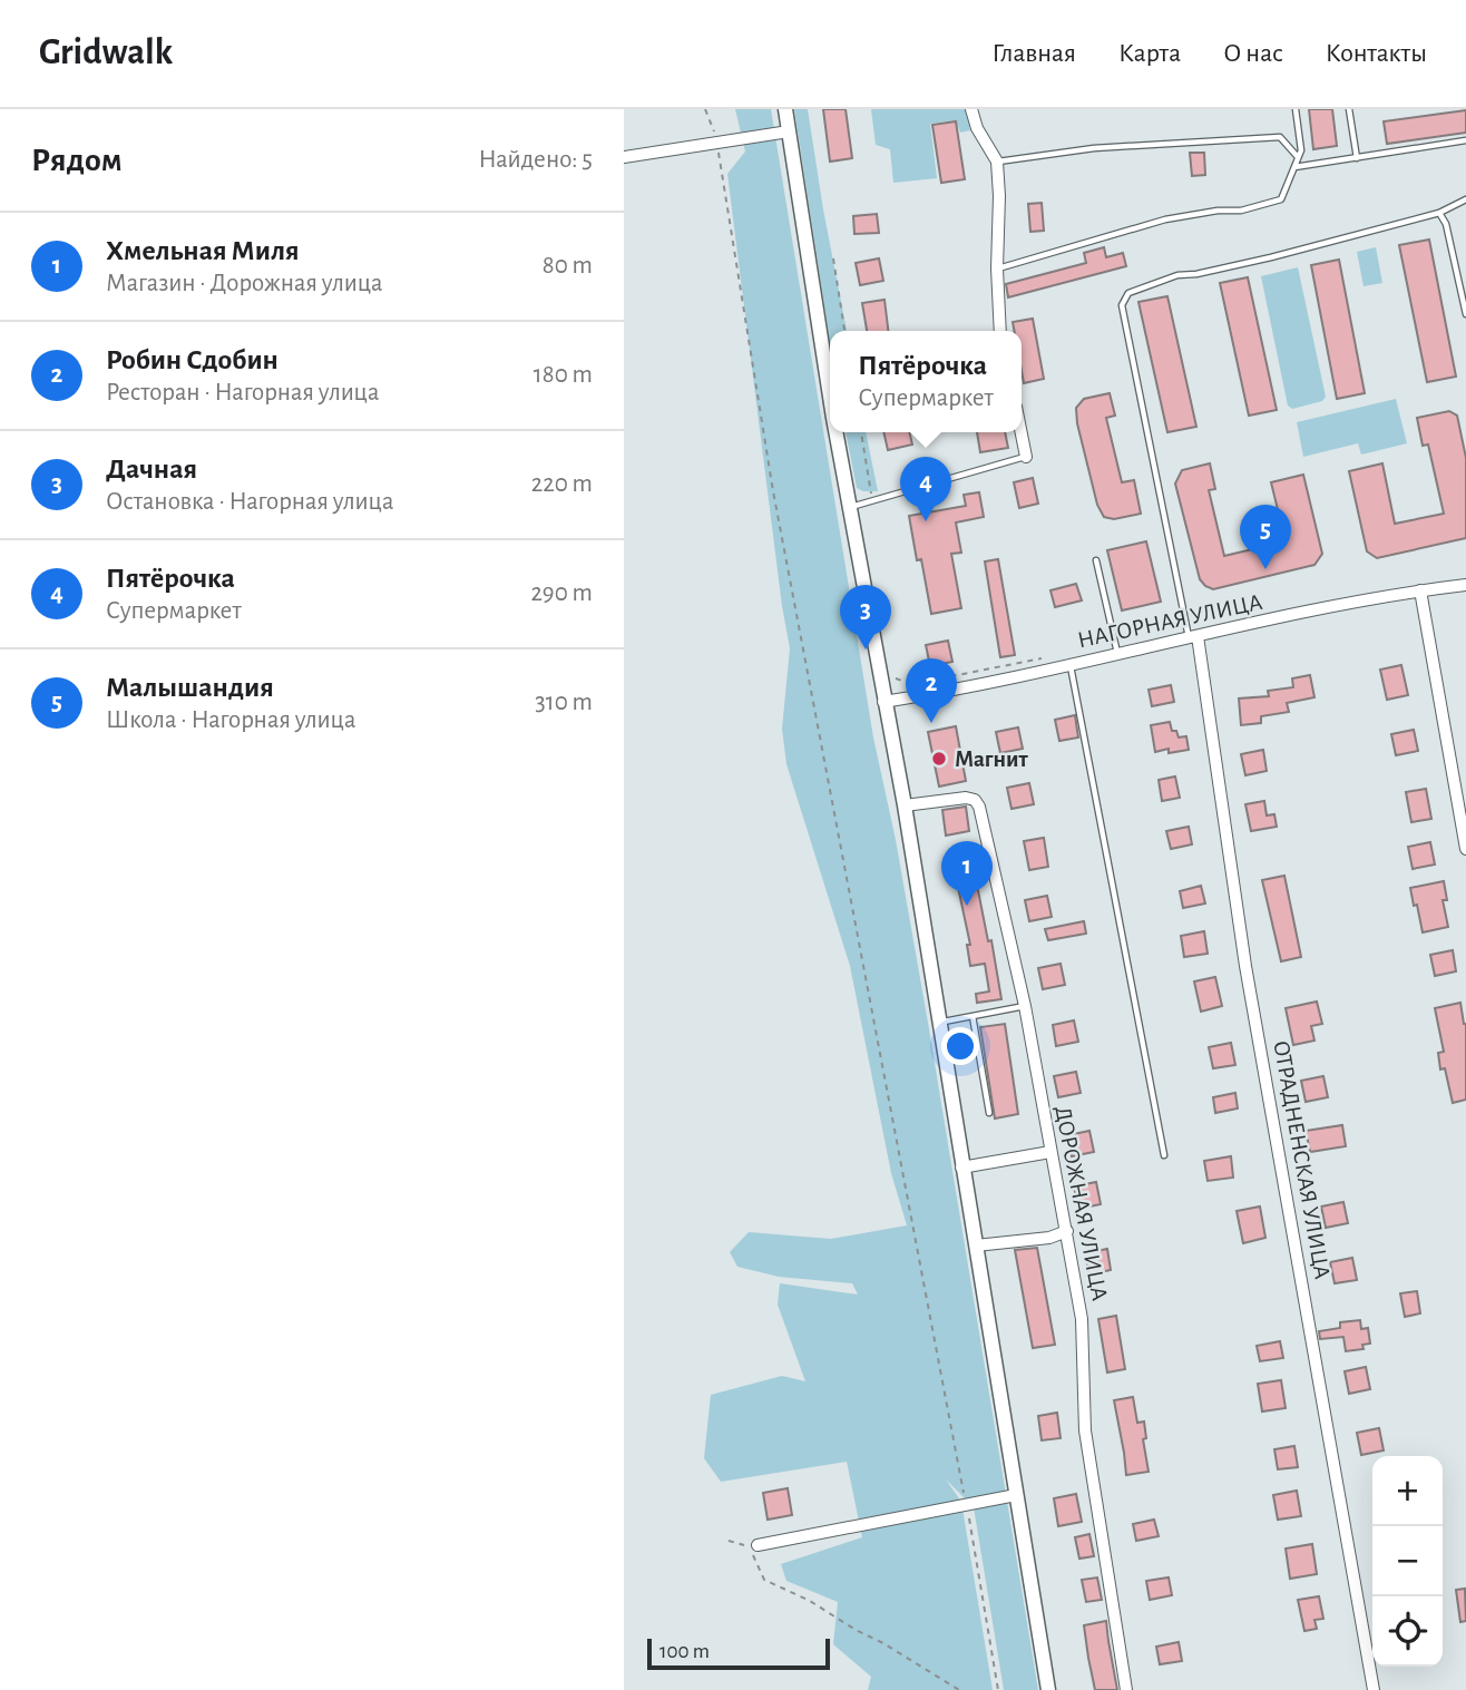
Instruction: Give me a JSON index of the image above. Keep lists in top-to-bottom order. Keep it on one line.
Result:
{"streets":{"street":["НАГОРНАЯ УЛИЦА","ОТРАДНЕНСКАЯ УЛИЦА","ДОРОЖНАЯ УЛИЦА"]},"crossings":[["НАГОРНАЯ УЛИЦА","ОТРАДНЕНСКАЯ УЛИЦА"]],"places":["Магнит"],"scale_bar":"100 m","page":{"header":"Gridwalk","nav":["Главная","Карта","О нас","Контакты"],"heading":["Рядом","Найдено: 5"],"list":[{"mark":"1","name":"Хмельная Миля","note":"Магазин · Дорожная улица","value":"80 m"},{"mark":"2","name":"Робин Сдобин","note":"Ресторан · Нагорная улица","value":"180 m"},{"mark":"3","name":"Дачная","note":"Остановка · Нагорная улица","value":"220 m"},{"mark":"4","name":"Пятёрочка","note":"Супермаркет","value":"290 m"},{"mark":"5","name":"Малышандия","note":"Школа · Нагорная улица","value":"310 m"}],"popup":["Пятёрочка","Супермаркет"],"pins":["4","5","3","2","1"],"map_buttons":["+","−"],"scale":"100 m"}}
